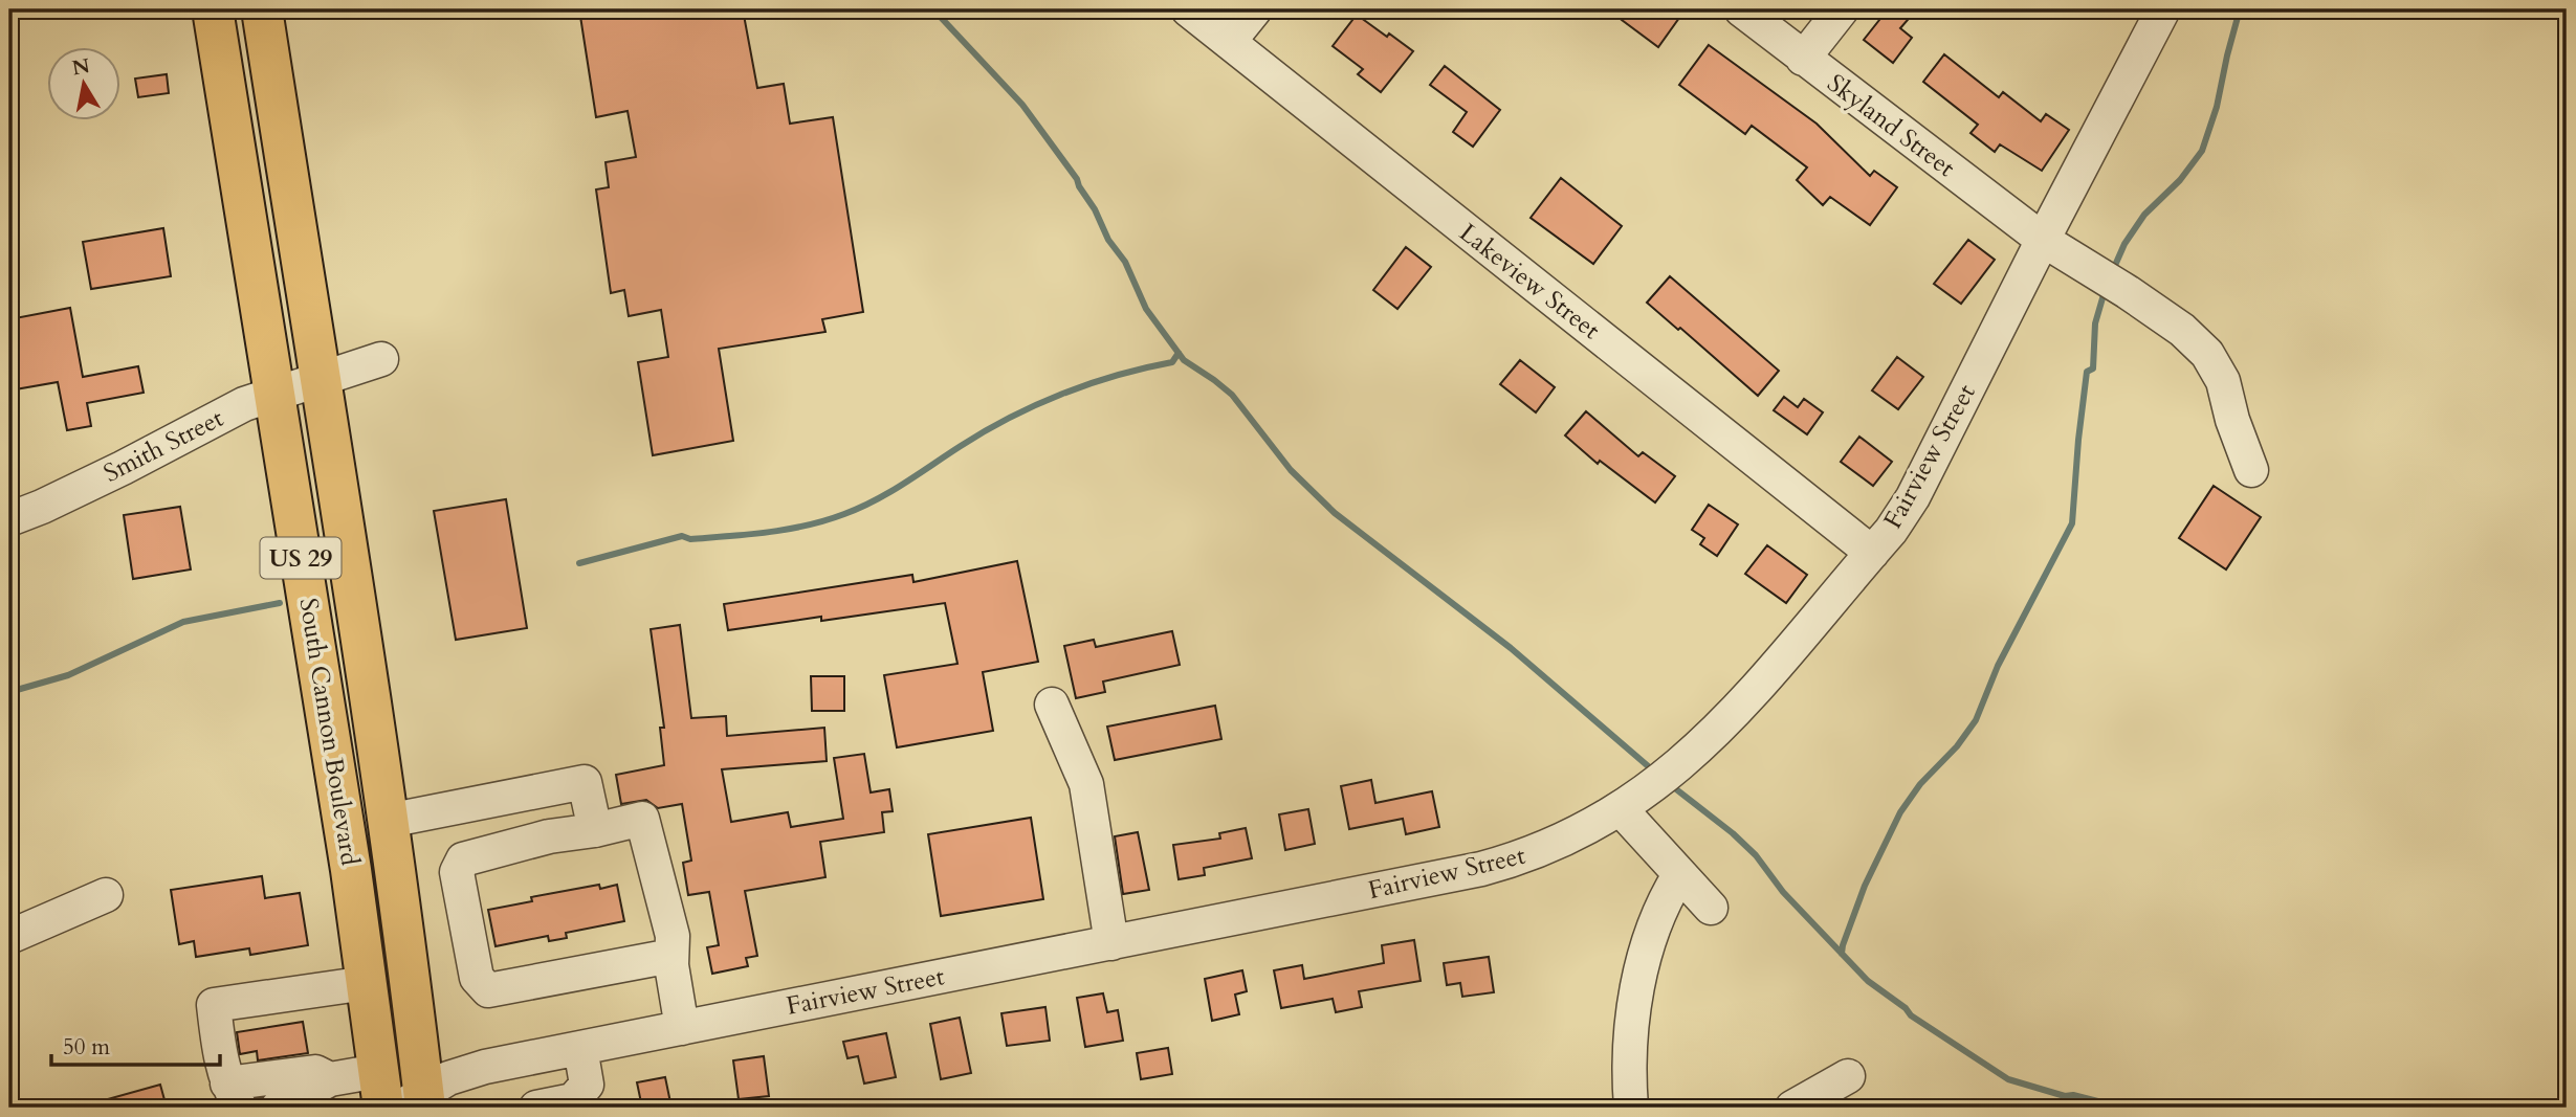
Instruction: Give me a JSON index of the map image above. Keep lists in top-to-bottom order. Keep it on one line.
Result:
{"streets":{"main road":["US 29","South Cannon Boulevard"],"street":["Skyland Street","Lakeview Street","Smith Street","Fairview Street"]},"crossings":[["Skyland Street","Fairview Street"],["Lakeview Street","Fairview Street"],["Smith Street","South Cannon Boulevard"],["Fairview Street","South Cannon Boulevard"]],"scale_bar":"50 m","north":"top"}
